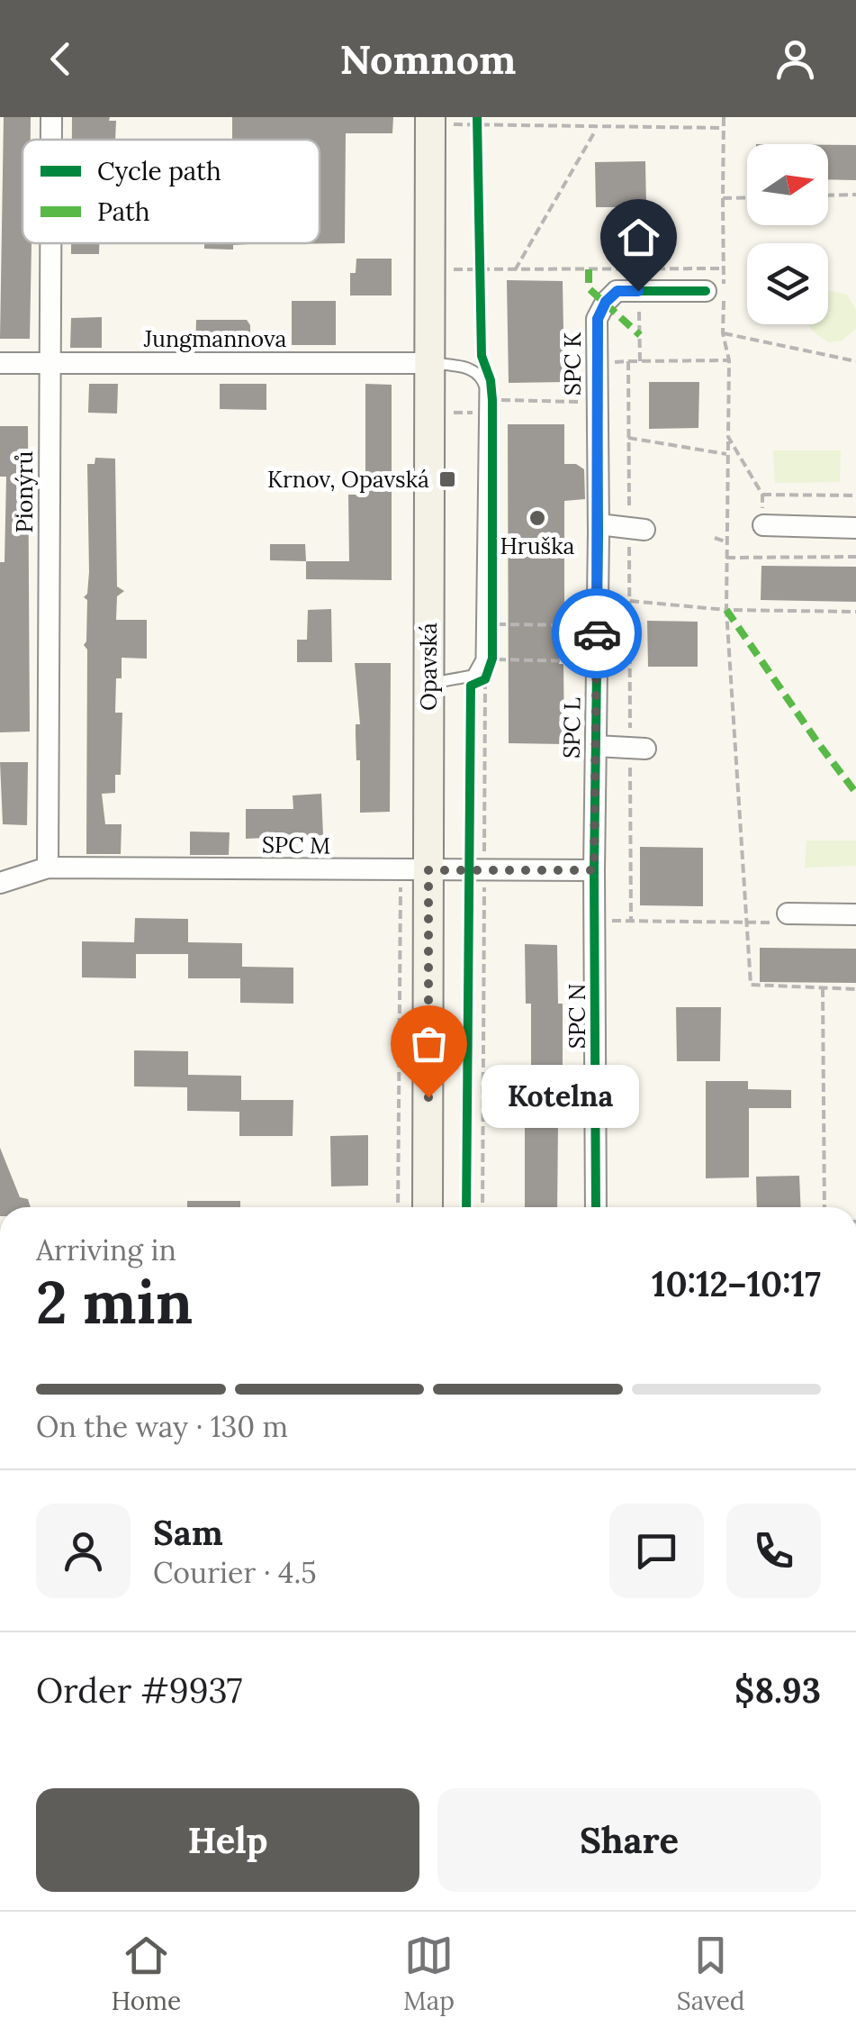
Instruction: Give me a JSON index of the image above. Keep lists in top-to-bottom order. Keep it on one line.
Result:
{"streets":{"main road":["Opavská"],"street":["Jungmannova","SPC K","Pionýrů","SPC L","SPC M","SPC N"]},"crossings":[["Jungmannova","Pionýrů"],["Jungmannova","Opavská"],["SPC K","SPC L"],["Pionýrů","SPC M"],["Opavská","SPC M"],["SPC L","SPC M"],["SPC L","SPC N"],["SPC M","SPC N"]],"places":{"transit":["Krnov, Opavská"],"other":["Hruška","Kotelna"]},"legend":["Cycle path","Path"],"north":"right","page":{"header":"Nomnom","bubble":"Kotelna","heading":["2 min","Arriving in","10:12–10:17"],"panel":["Sam","Courier · 4.5","Order #9937","$8.93"],"bar":"On the way · 130 m","buttons":["Help","Share"],"tabs":["Home","Map","Saved"]}}
